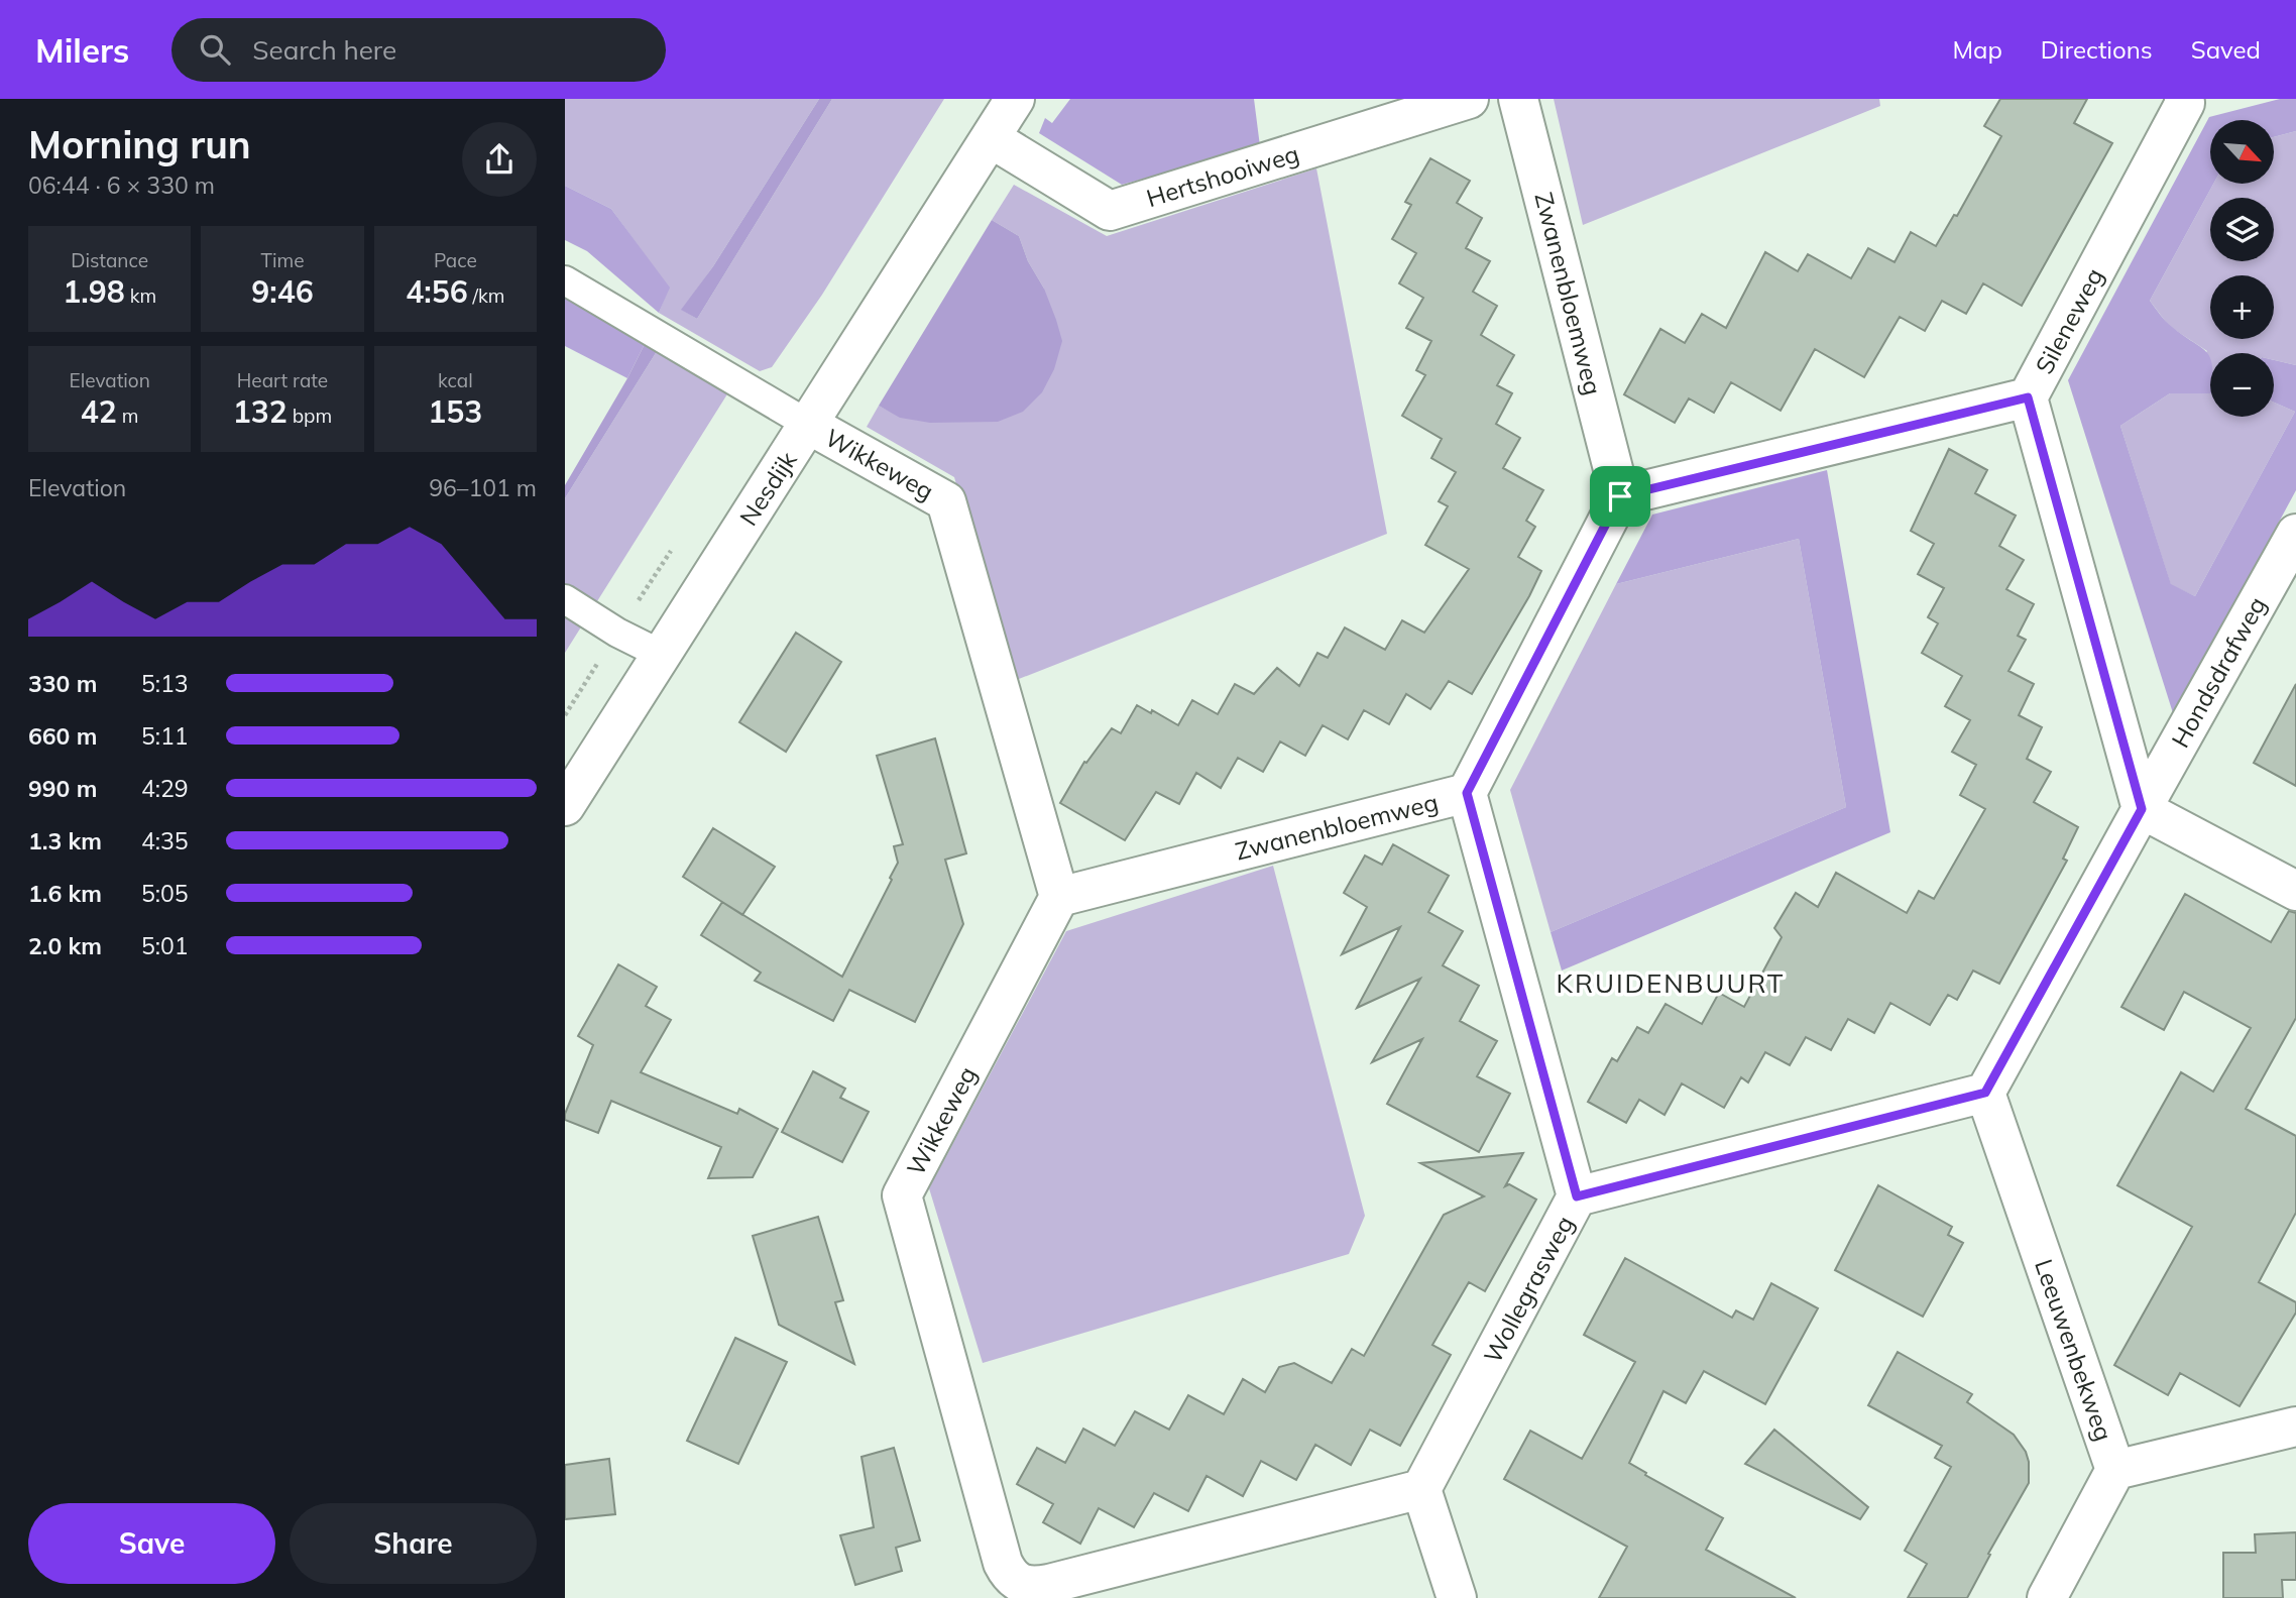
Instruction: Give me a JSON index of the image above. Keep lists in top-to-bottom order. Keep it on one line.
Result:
{"streets":{"street":["Hertshooiweg","Zwanenbloemweg","Sileneweg","Wikkeweg","Nesdijk","Hondsdrafweg","Wollegrasweg","Leeuwenbekweg"]},"crossings":[["Hertshooiweg","Nesdijk"],["Zwanenbloemweg","Sileneweg"],["Zwanenbloemweg","Wikkeweg"],["Zwanenbloemweg","Wollegrasweg"],["Wikkeweg","Nesdijk"],["Wikkeweg","Wollegrasweg"],["Hondsdrafweg","Leeuwenbekweg"]],"districts":["KRUIDENBUURT"],"north":"bottom right","page":{"header":"Milers","search":"Search here","nav":["Map","Directions","Saved"],"heading":["Morning run","06:44 · 6 × 330 m"],"map_buttons":["+","−"],"stats":[["Distance","1.98 km"],["Time","9:46"],["Pace","4:56 /km"],["Elevation","42 m"],["Heart rate","132 bpm"],["kcal","153"]],"chart":["Elevation","96–101 m"],"list":[{"name":"330 m","note":"5:13"},{"name":"660 m","note":"5:11"},{"name":"990 m","note":"4:29"},{"name":"1.3 km","note":"4:35"},{"name":"1.6 km","note":"5:05"},{"name":"2.0 km","note":"5:01"}],"buttons":["Save","Share"]}}
